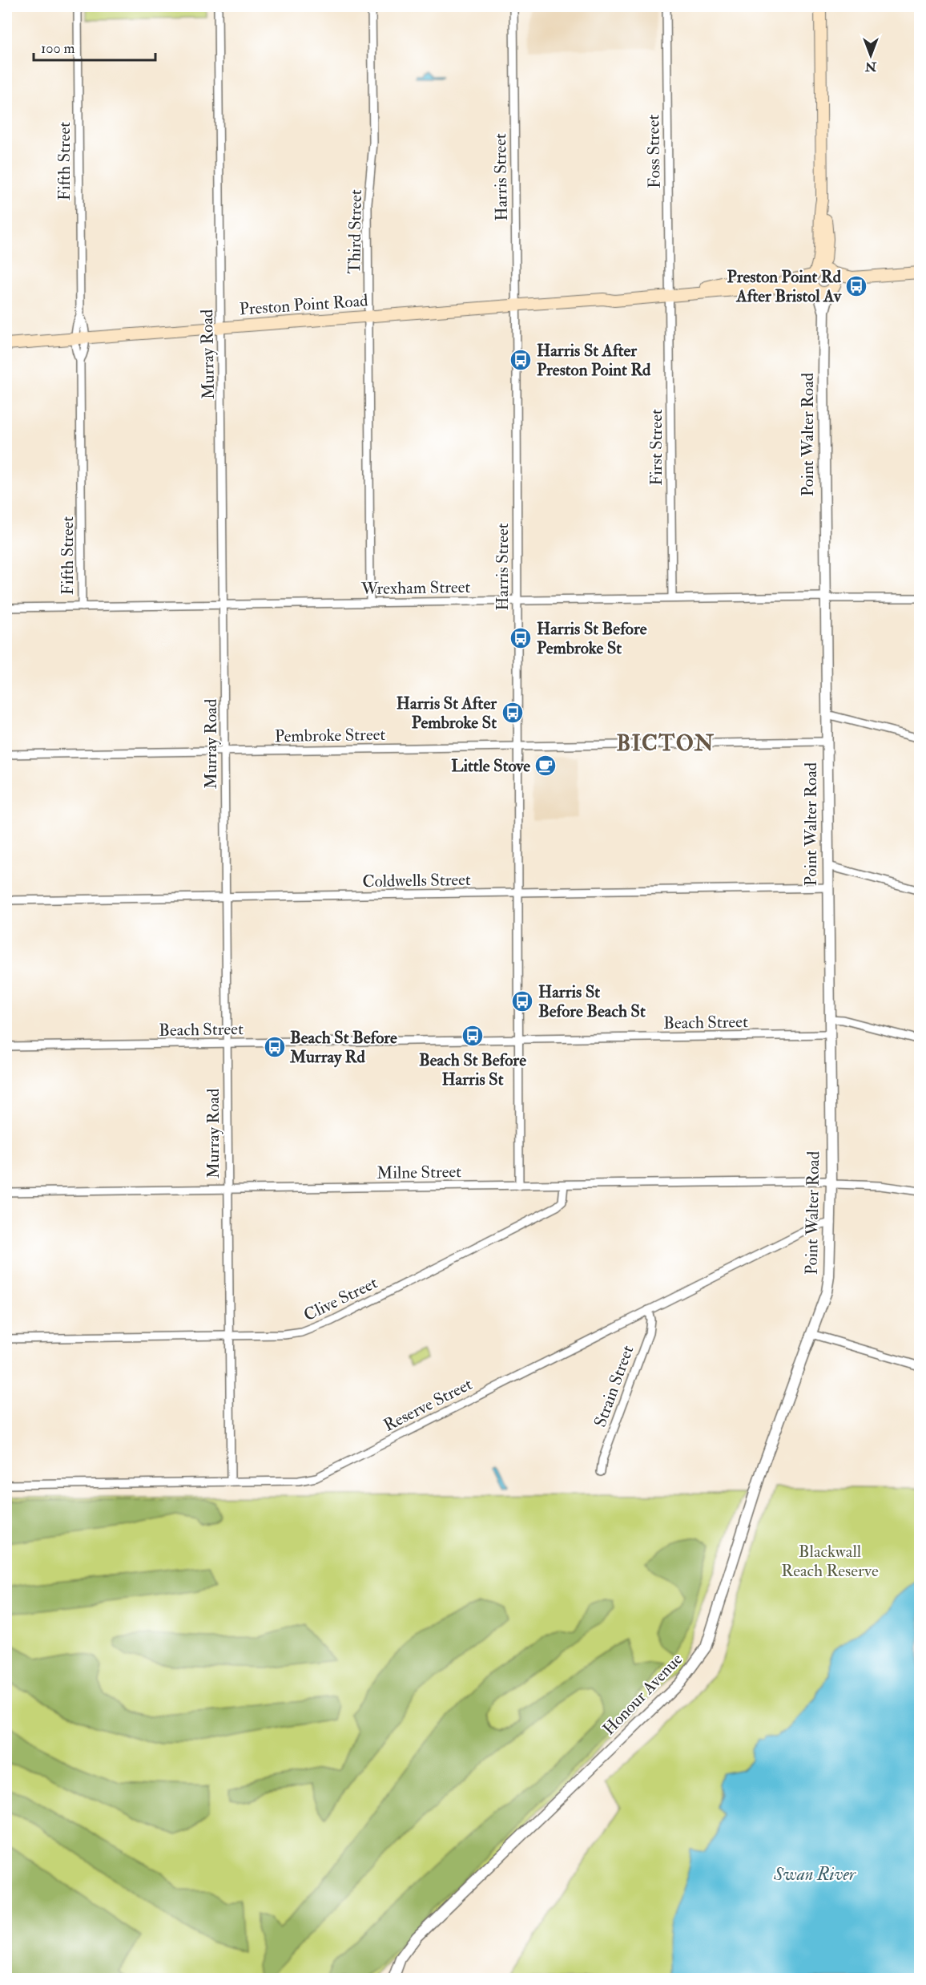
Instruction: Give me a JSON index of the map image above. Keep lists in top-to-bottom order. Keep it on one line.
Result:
{"streets":{"main road":["Preston Point Road","Point Walter Road"],"street":["Foss Street","Fifth Street","Harris Street","Third Street","Murray Road","First Street","Wrexham Street","Pembroke Street","Coldwells Street","Beach Street","Milne Street","Clive Street","Strain Street","Reserve Street","Honour Avenue"]},"crossings":[["Foss Street","Preston Point Road"],["Foss Street","First Street"],["Fifth Street","Preston Point Road"],["Fifth Street","Wrexham Street"],["Harris Street","Preston Point Road"],["Harris Street","Wrexham Street"],["Harris Street","Pembroke Street"],["Harris Street","Coldwells Street"],["Harris Street","Beach Street"],["Harris Street","Milne Street"],["Third Street","Preston Point Road"],["Third Street","Wrexham Street"],["Preston Point Road","Murray Road"],["Preston Point Road","Point Walter Road"],["Preston Point Road","First Street"],["Murray Road","Wrexham Street"],["Murray Road","Pembroke Street"],["Murray Road","Coldwells Street"],["Murray Road","Beach Street"],["Murray Road","Milne Street"],["Murray Road","Clive Street"],["Murray Road","Reserve Street"],["Point Walter Road","Wrexham Street"],["Point Walter Road","Pembroke Street"],["Point Walter Road","Coldwells Street"],["Point Walter Road","Beach Street"],["Point Walter Road","Milne Street"],["Point Walter Road","Reserve Street"],["Point Walter Road","Honour Avenue"],["First Street","Wrexham Street"],["Milne Street","Clive Street"],["Strain Street","Reserve Street"]],"districts":["BICTON"],"water":["Swan River"],"parks":["Blackwall Reach Reserve"],"places":{"bus stop":["Preston Point Rd After Bristol Av","Harris St After Preston Point Rd","Harris St Before Pembroke St","Harris St After Pembroke St","Harris St Before Beach St","Beach St Before Harris St","Beach St Before Murray Rd"],"cafe":["Little Stove"]},"scale_bar":"100 m","north":"bottom"}
